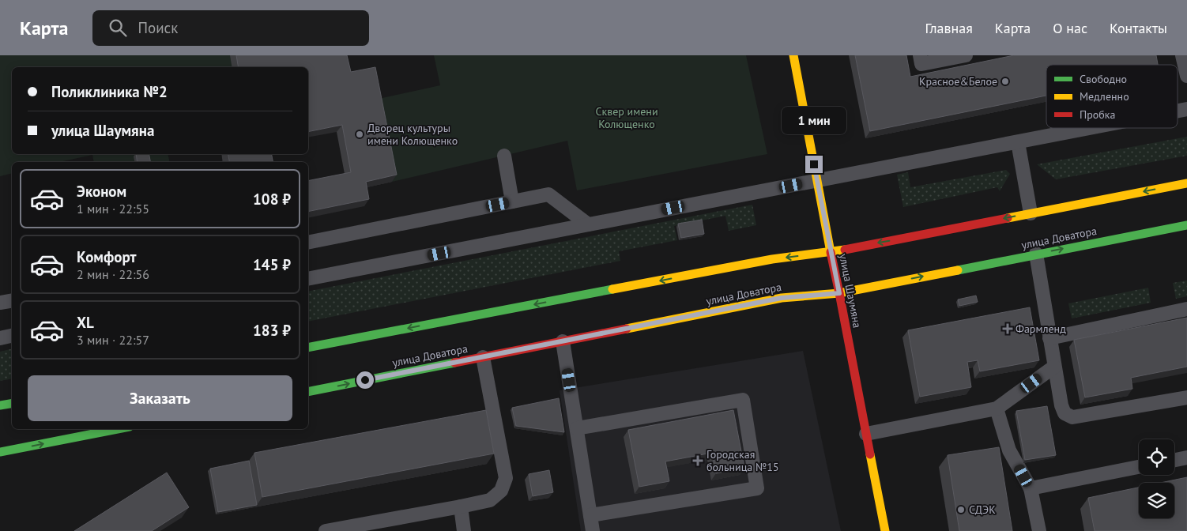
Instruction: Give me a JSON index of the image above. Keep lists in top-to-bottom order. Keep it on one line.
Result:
{"streets":{"main road":["улица Доватора","улица Шаумяна"]},"crossings":[["улица Доватора","улица Шаумяна"]],"parks":["Сквер имени Колющенко"],"places":{"other":["Красное&Белое","Дворец культуры имени Колющенко","СДЭК"],"health":["Фармленд","Городская больница №15"]},"legend":["Свободно","Медленно","Пробка"],"page":{"header":"Карта","search":"Поиск","nav":["Главная","Карта","О нас","Контакты"],"banner":["Поликлиника №2","улица Шаумяна"],"bubble":"1 мин","list":[{"name":"Эконом","note":"1 мин · 22:55","value":"108 ₽"},{"name":"Комфорт","note":"2 мин · 22:56","value":"145 ₽"},{"name":"XL","note":"3 мин · 22:57","value":"183 ₽"}],"buttons":"Заказать"}}
